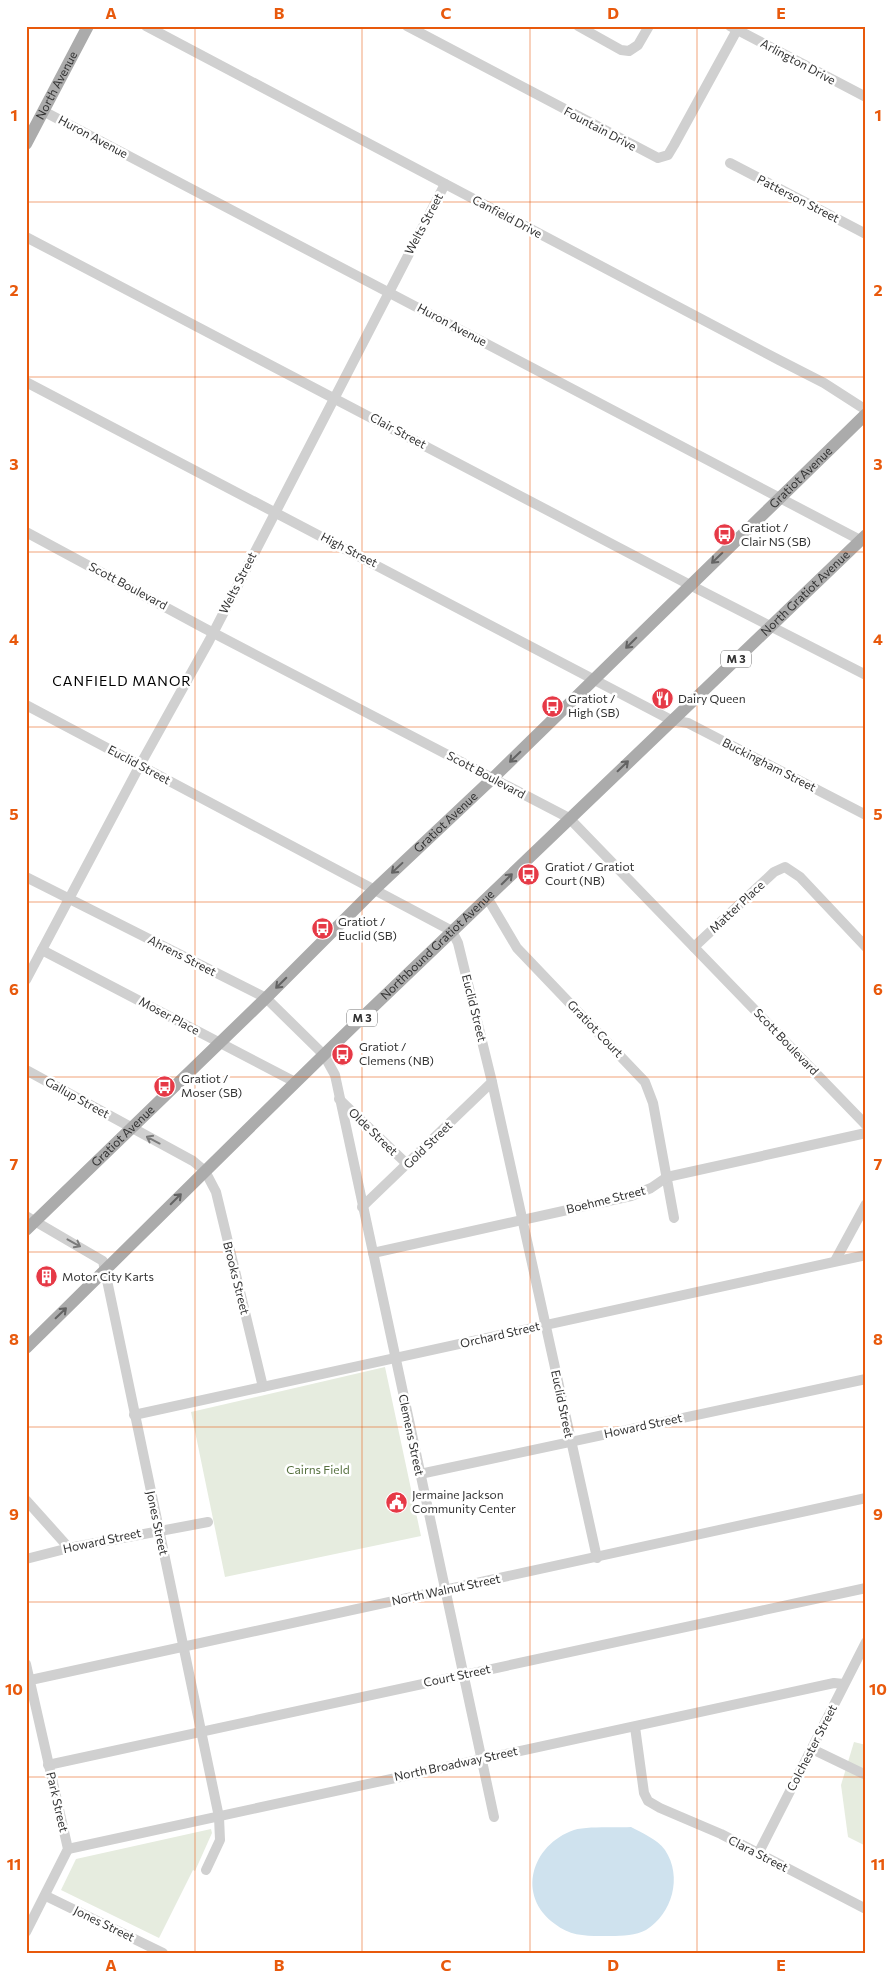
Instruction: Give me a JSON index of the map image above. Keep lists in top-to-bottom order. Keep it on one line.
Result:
{"streets":{"main road":["North Avenue","Gratiot Avenue","North Gratiot Avenue","M 3","Northbound Gratiot Avenue"],"street":["Arlington Drive","Fountain Drive","Huron Avenue","Patterson Street","Canfield Drive","Welts Street","Clair Street","High Street","Scott Boulevard","Euclid Street","Buckingham Street","Matter Place","Ahrens Street","Moser Place","Gratiot Court","Gallup Street","Olde Street","Gold Street","Boehme Street","Brooks Street","Orchard Street","Howard Street","Clemens Street","Jones Street","North Walnut Street","Court Street","Colchester Street","North Broadway Street","Park Street","Clara Street"]},"crossings":[["Arlington Drive","Fountain Drive"],["North Avenue","Huron Avenue"],["Huron Avenue","Welts Street"],["Huron Avenue","Gratiot Avenue"],["Huron Avenue","North Gratiot Avenue"],["Canfield Drive","Welts Street"],["Welts Street","Clair Street"],["Welts Street","High Street"],["Welts Street","Scott Boulevard"],["Welts Street","Euclid Street"],["Welts Street","Ahrens Street"],["Welts Street","Moser Place"],["Clair Street","Gratiot Avenue"],["Clair Street","North Gratiot Avenue"],["Gratiot Avenue","High Street"],["Gratiot Avenue","Scott Boulevard"],["Gratiot Avenue","Euclid Street"],["Gratiot Avenue","Ahrens Street"],["Gratiot Avenue","Moser Place"],["Gratiot Avenue","Gallup Street"],["High Street","Buckingham Street"],["High Street","Northbound Gratiot Avenue"],["Scott Boulevard","Matter Place"],["Scott Boulevard","Northbound Gratiot Avenue"],["North Gratiot Avenue","Northbound Gratiot Avenue"],["Euclid Street","Northbound Gratiot Avenue"],["Euclid Street","Gold Street"],["Euclid Street","Boehme Street"],["Euclid Street","Orchard Street"],["Euclid Street","Howard Street"],["Euclid Street","North Walnut Street"],["Buckingham Street","Northbound Gratiot Avenue"],["Northbound Gratiot Avenue","Ahrens Street"],["Northbound Gratiot Avenue","Moser Place"],["Northbound Gratiot Avenue","Gratiot Court"],["Northbound Gratiot Avenue","Gallup Street"],["Northbound Gratiot Avenue","Brooks Street"],["Northbound Gratiot Avenue","Clemens Street"],["Northbound Gratiot Avenue","Jones Street"],["Ahrens Street","Clemens Street"],["Gratiot Court","Boehme Street"],["Gallup Street","Brooks Street"],["Olde Street","Gold Street"],["Olde Street","Clemens Street"],["Gold Street","Clemens Street"],["Boehme Street","Clemens Street"],["Brooks Street","Orchard Street"],["Orchard Street","Clemens Street"],["Orchard Street","Jones Street"],["Howard Street","Clemens Street"],["Howard Street","Jones Street"],["Clemens Street","North Walnut Street"],["Clemens Street","Court Street"],["Clemens Street","North Broadway Street"],["Jones Street","North Walnut Street"],["Jones Street","Court Street"],["Jones Street","North Broadway Street"],["Jones Street","Park Street"],["North Walnut Street","Park Street"],["Court Street","Park Street"],["Colchester Street","North Broadway Street"],["Colchester Street","Clara Street"],["North Broadway Street","Park Street"],["North Broadway Street","Clara Street"]],"one_way":["Gratiot Avenue","Northbound Gratiot Avenue","Gallup Street"],"districts":["CANFIELD MANOR"],"parks":["Cairns Field"],"places":{"bus stop":["Gratiot / Clair NS (SB)","Gratiot / High (SB)","Gratiot / Gratiot Court (NB)","Gratiot / Euclid (SB)","Gratiot / Clemens (NB)","Gratiot / Moser (SB)"],"restaurant":["Dairy Queen"],"building":["Motor City Karts"],"public building":["Jermaine Jackson Community Center"]},"grid":{"columns":["A","B","C","D","E"],"rows":["1","2","3","4","5","6","7","8","9","10","11"]}}
